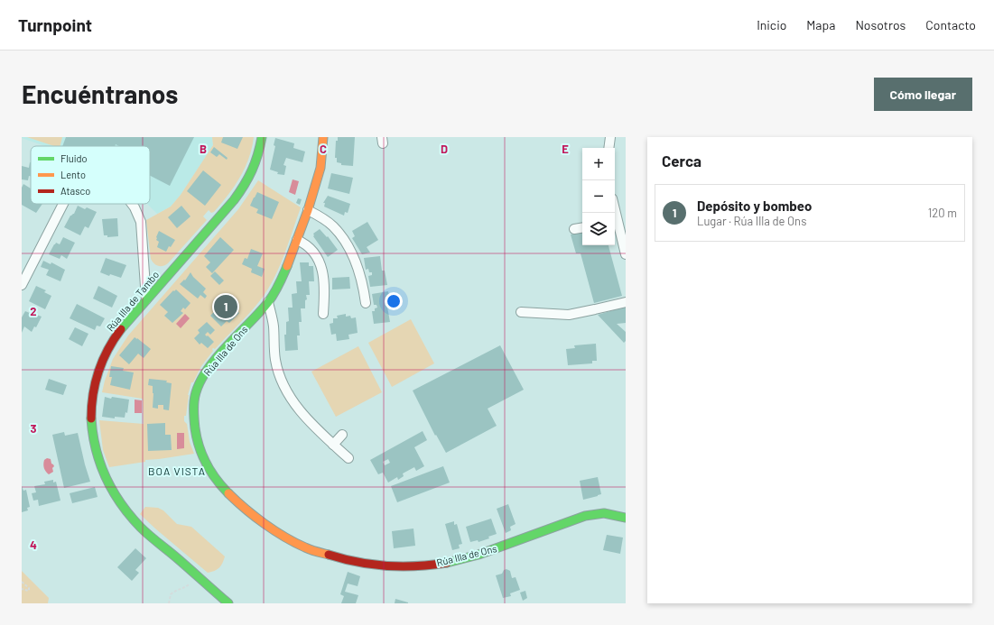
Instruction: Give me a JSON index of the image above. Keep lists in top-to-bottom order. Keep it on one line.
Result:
{"streets":{"street":["Rúa Illa de Tambo","Rúa Illa de Ons"]},"districts":["BOA VISTA"],"legend":["Fluido","Lento","Atasco"],"page":{"header":"Turnpoint","nav":["Inicio","Mapa","Nosotros","Contacto"],"buttons":"Cómo llegar","title":"Encuéntranos","heading":"Cerca","map_buttons":["+","−"],"list":[{"mark":"1","name":"Depósito y bombeo","note":"Lugar · Rúa Illa de Ons","value":"120 m"}],"pins":"1"},"grid":{"columns":["B","C","D","E"],"rows":["2","3","4"]}}
